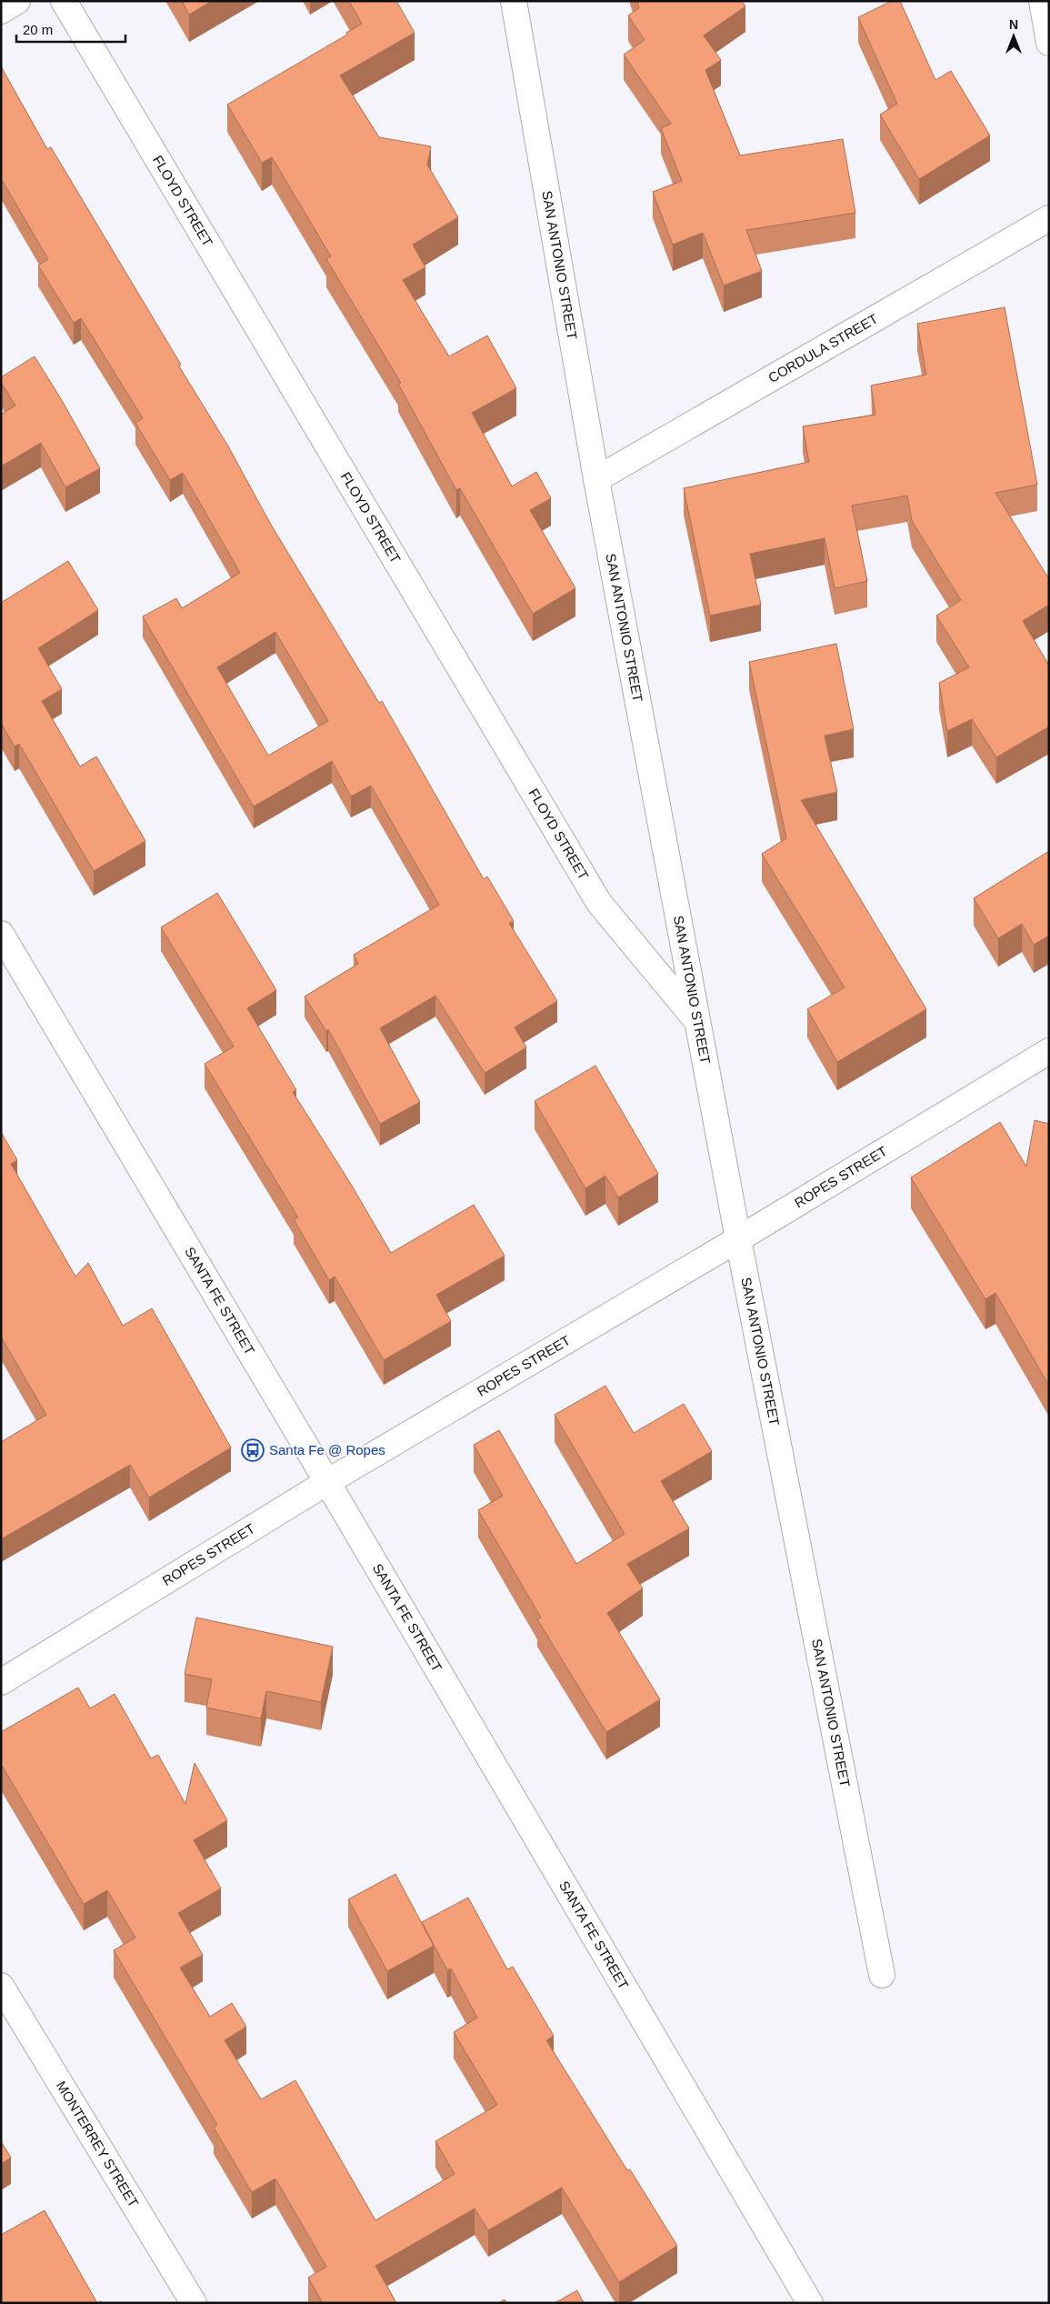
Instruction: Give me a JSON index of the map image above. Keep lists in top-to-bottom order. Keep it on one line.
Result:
{"streets":{"street":["FLOYD STREET","SAN ANTONIO STREET","CORDULA STREET","ROPES STREET","SANTA FE STREET","MONTERREY STREET"]},"crossings":[["FLOYD STREET","SAN ANTONIO STREET"],["SAN ANTONIO STREET","CORDULA STREET"],["SAN ANTONIO STREET","ROPES STREET"],["ROPES STREET","SANTA FE STREET"]],"places":{"bus stop":["Santa Fe @ Ropes"]},"scale_bar":"20 m","north":"top"}
